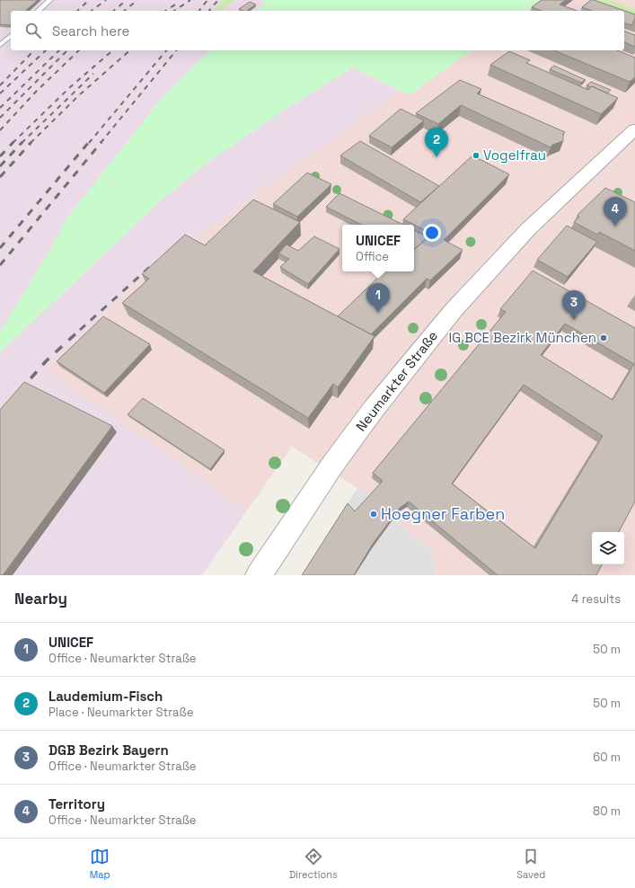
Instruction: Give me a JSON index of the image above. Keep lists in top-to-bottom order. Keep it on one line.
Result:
{"streets":{"street":["Neumarkter Straße"]},"places":["Vogelfrau","IG BCE Bezirk München","Hoegner Farben"],"page":{"search":"Search here","pins":["2","4","1","3"],"popup":["UNICEF","Office"],"heading":["Nearby","4 results"],"list":[{"mark":"1","name":"UNICEF","note":"Office · Neumarkter Straße","value":"50 m"},{"mark":"2","name":"Laudemium-Fisch","note":"Place · Neumarkter Straße","value":"50 m"},{"mark":"3","name":"DGB Bezirk Bayern","note":"Office · Neumarkter Straße","value":"60 m"},{"mark":"4","name":"Territory","note":"Office · Neumarkter Straße","value":"80 m"}],"nav":["Map","Directions","Saved"]}}
